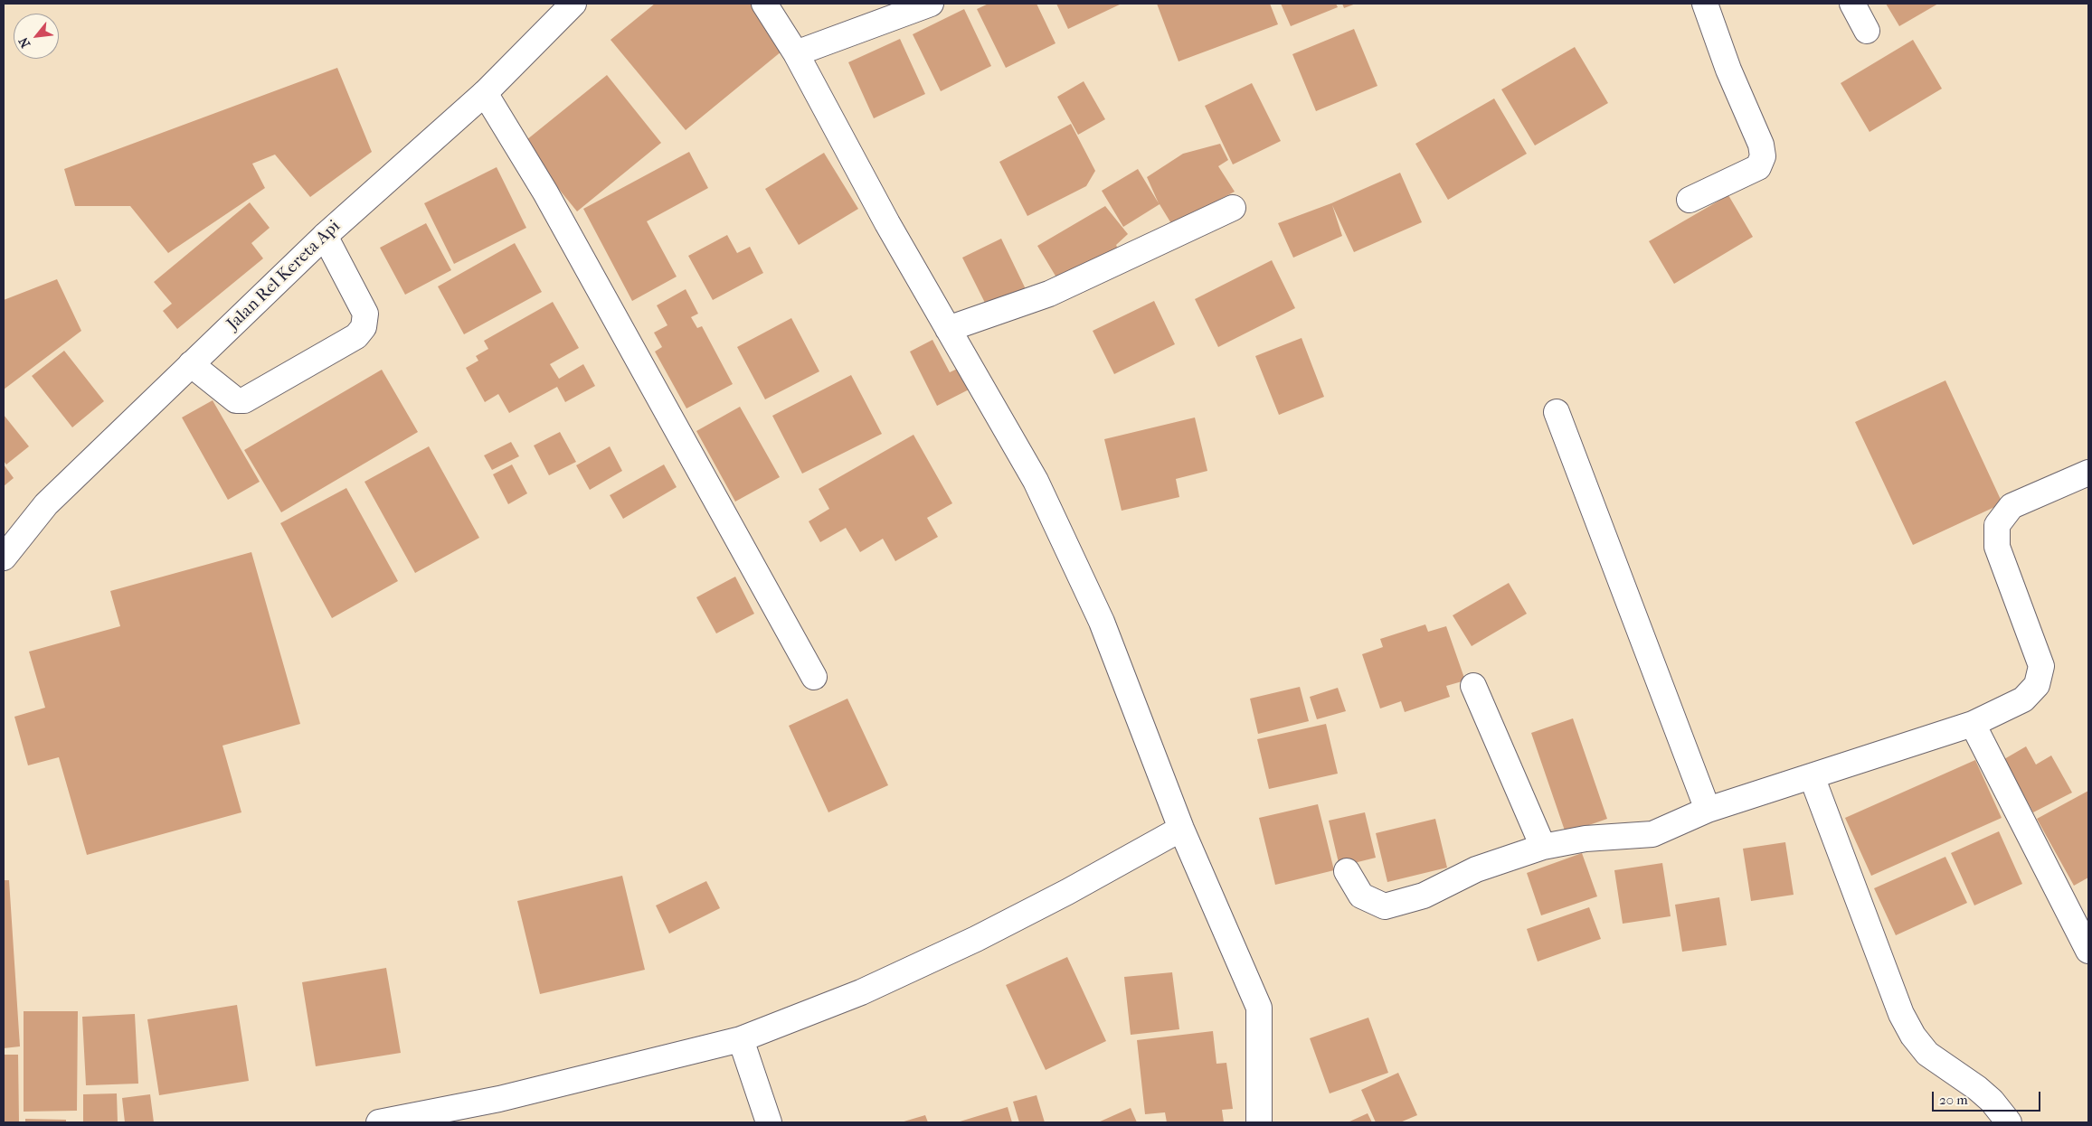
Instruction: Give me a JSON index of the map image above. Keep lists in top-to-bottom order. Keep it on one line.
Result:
{"streets":{"street":["Jalan Rel Kereta Api"]},"scale_bar":"20 m","north":"bottom left"}
